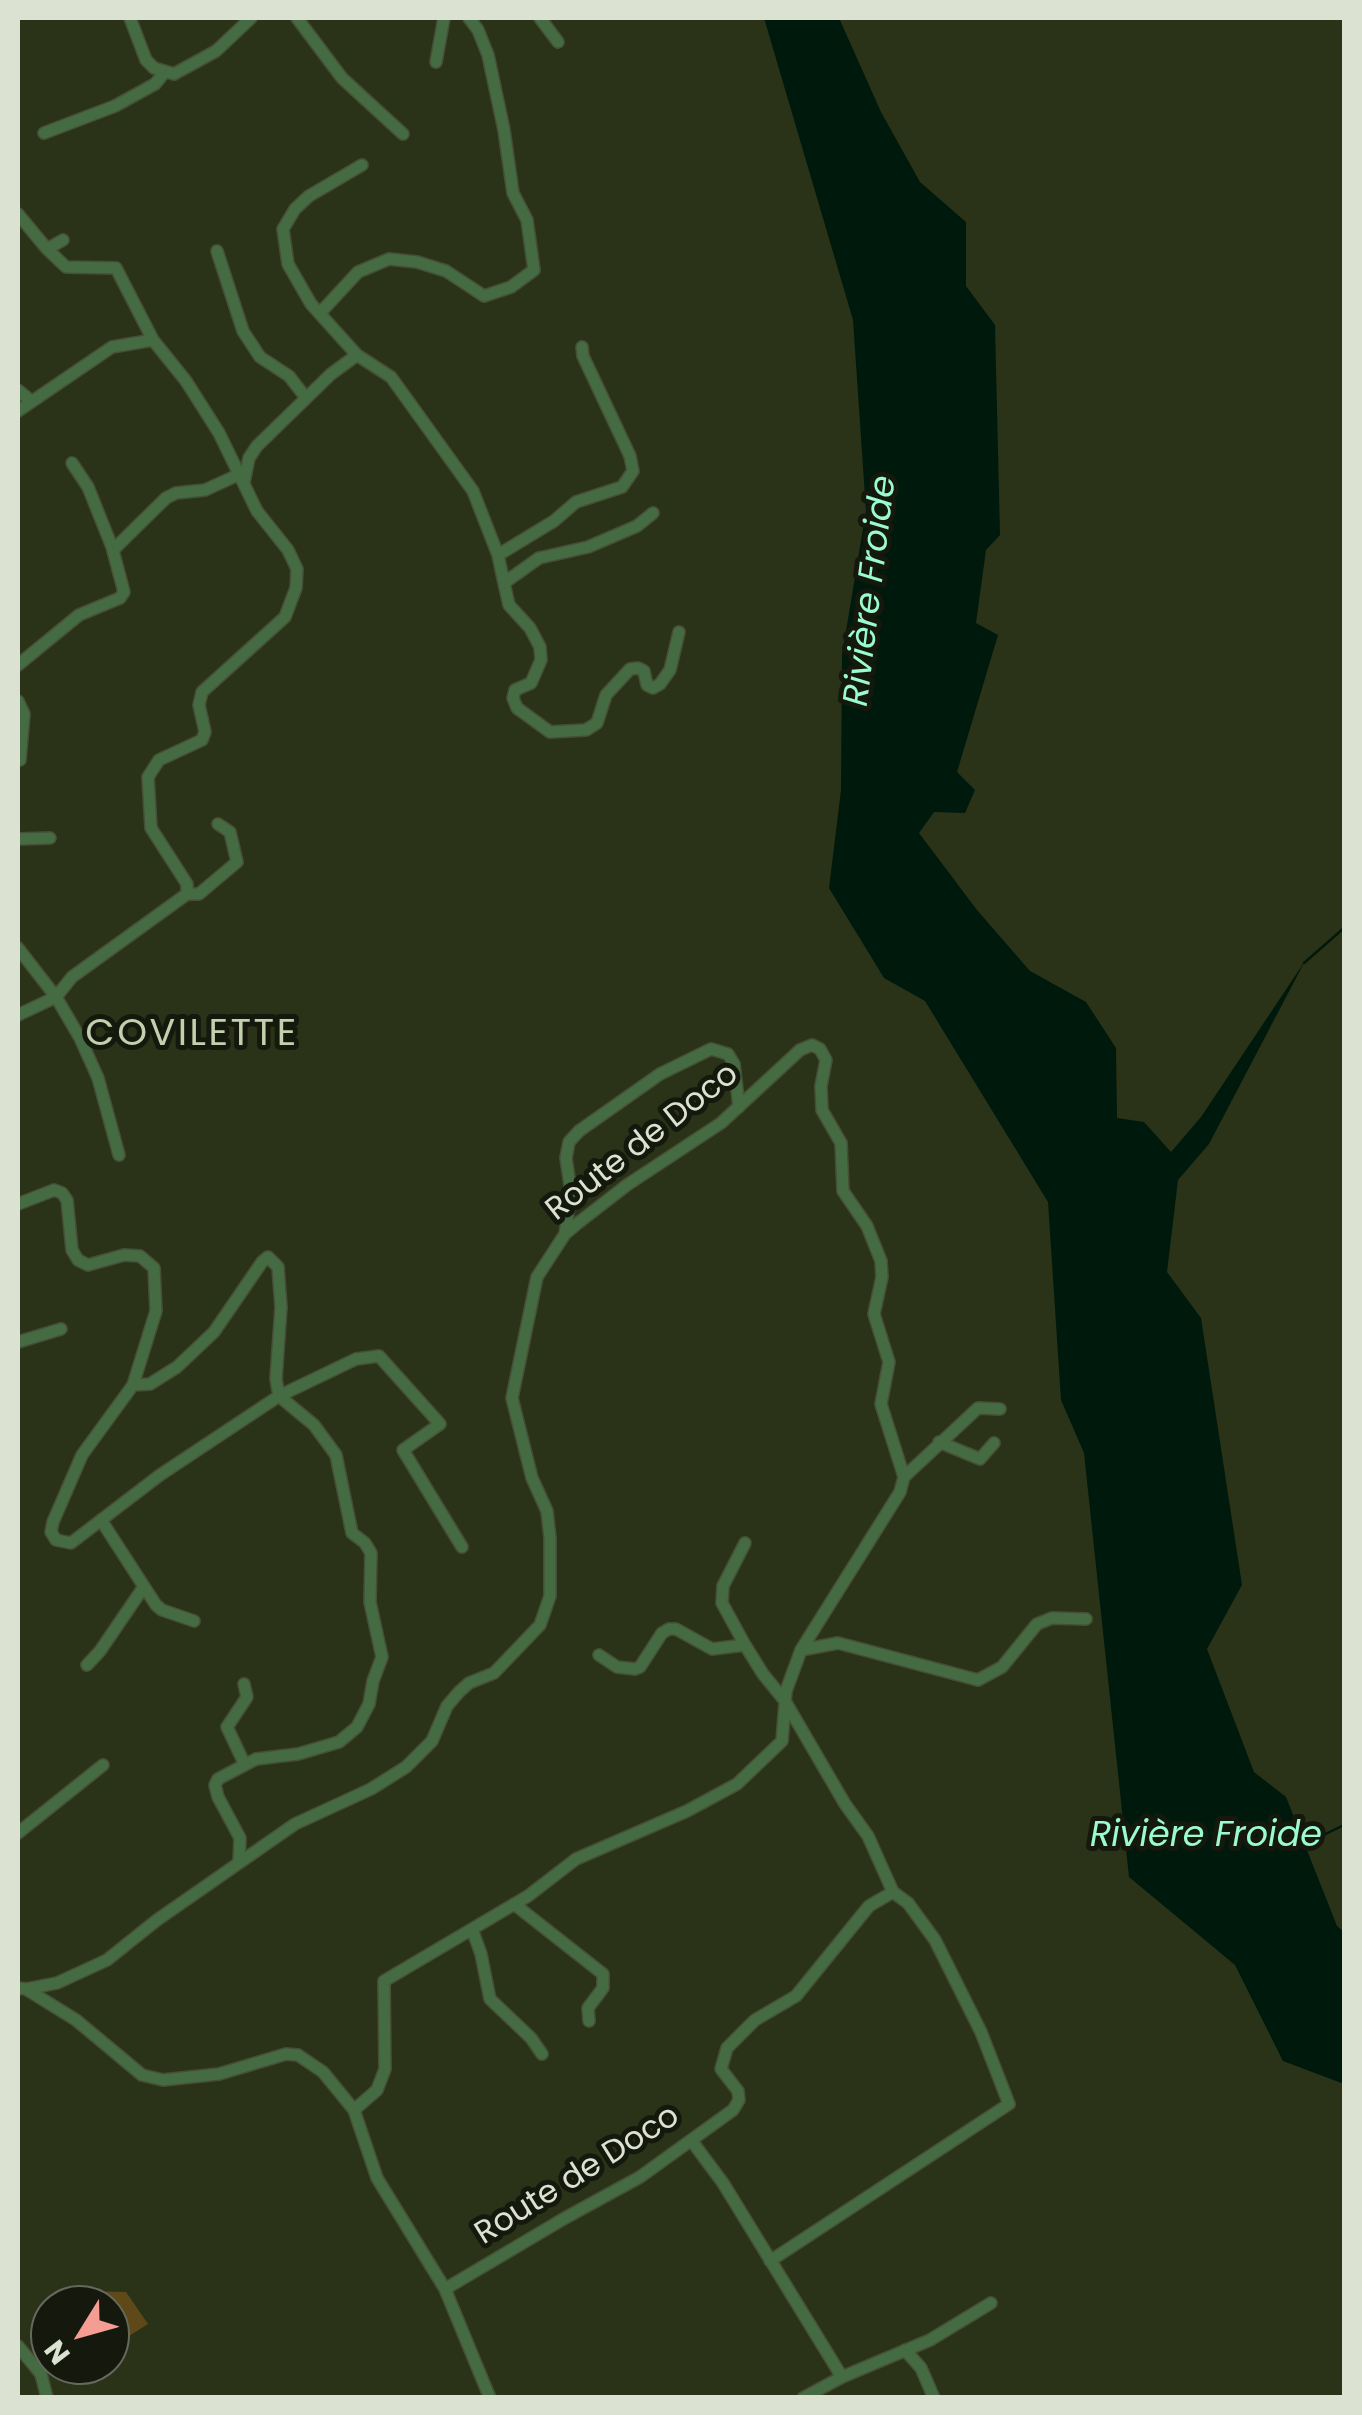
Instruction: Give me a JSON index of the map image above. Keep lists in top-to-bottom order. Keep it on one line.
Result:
{"streets":{"street":["Route de Doco"]},"districts":["COVILETTE"],"water":["Rivière Froide"],"north":"bottom left"}
